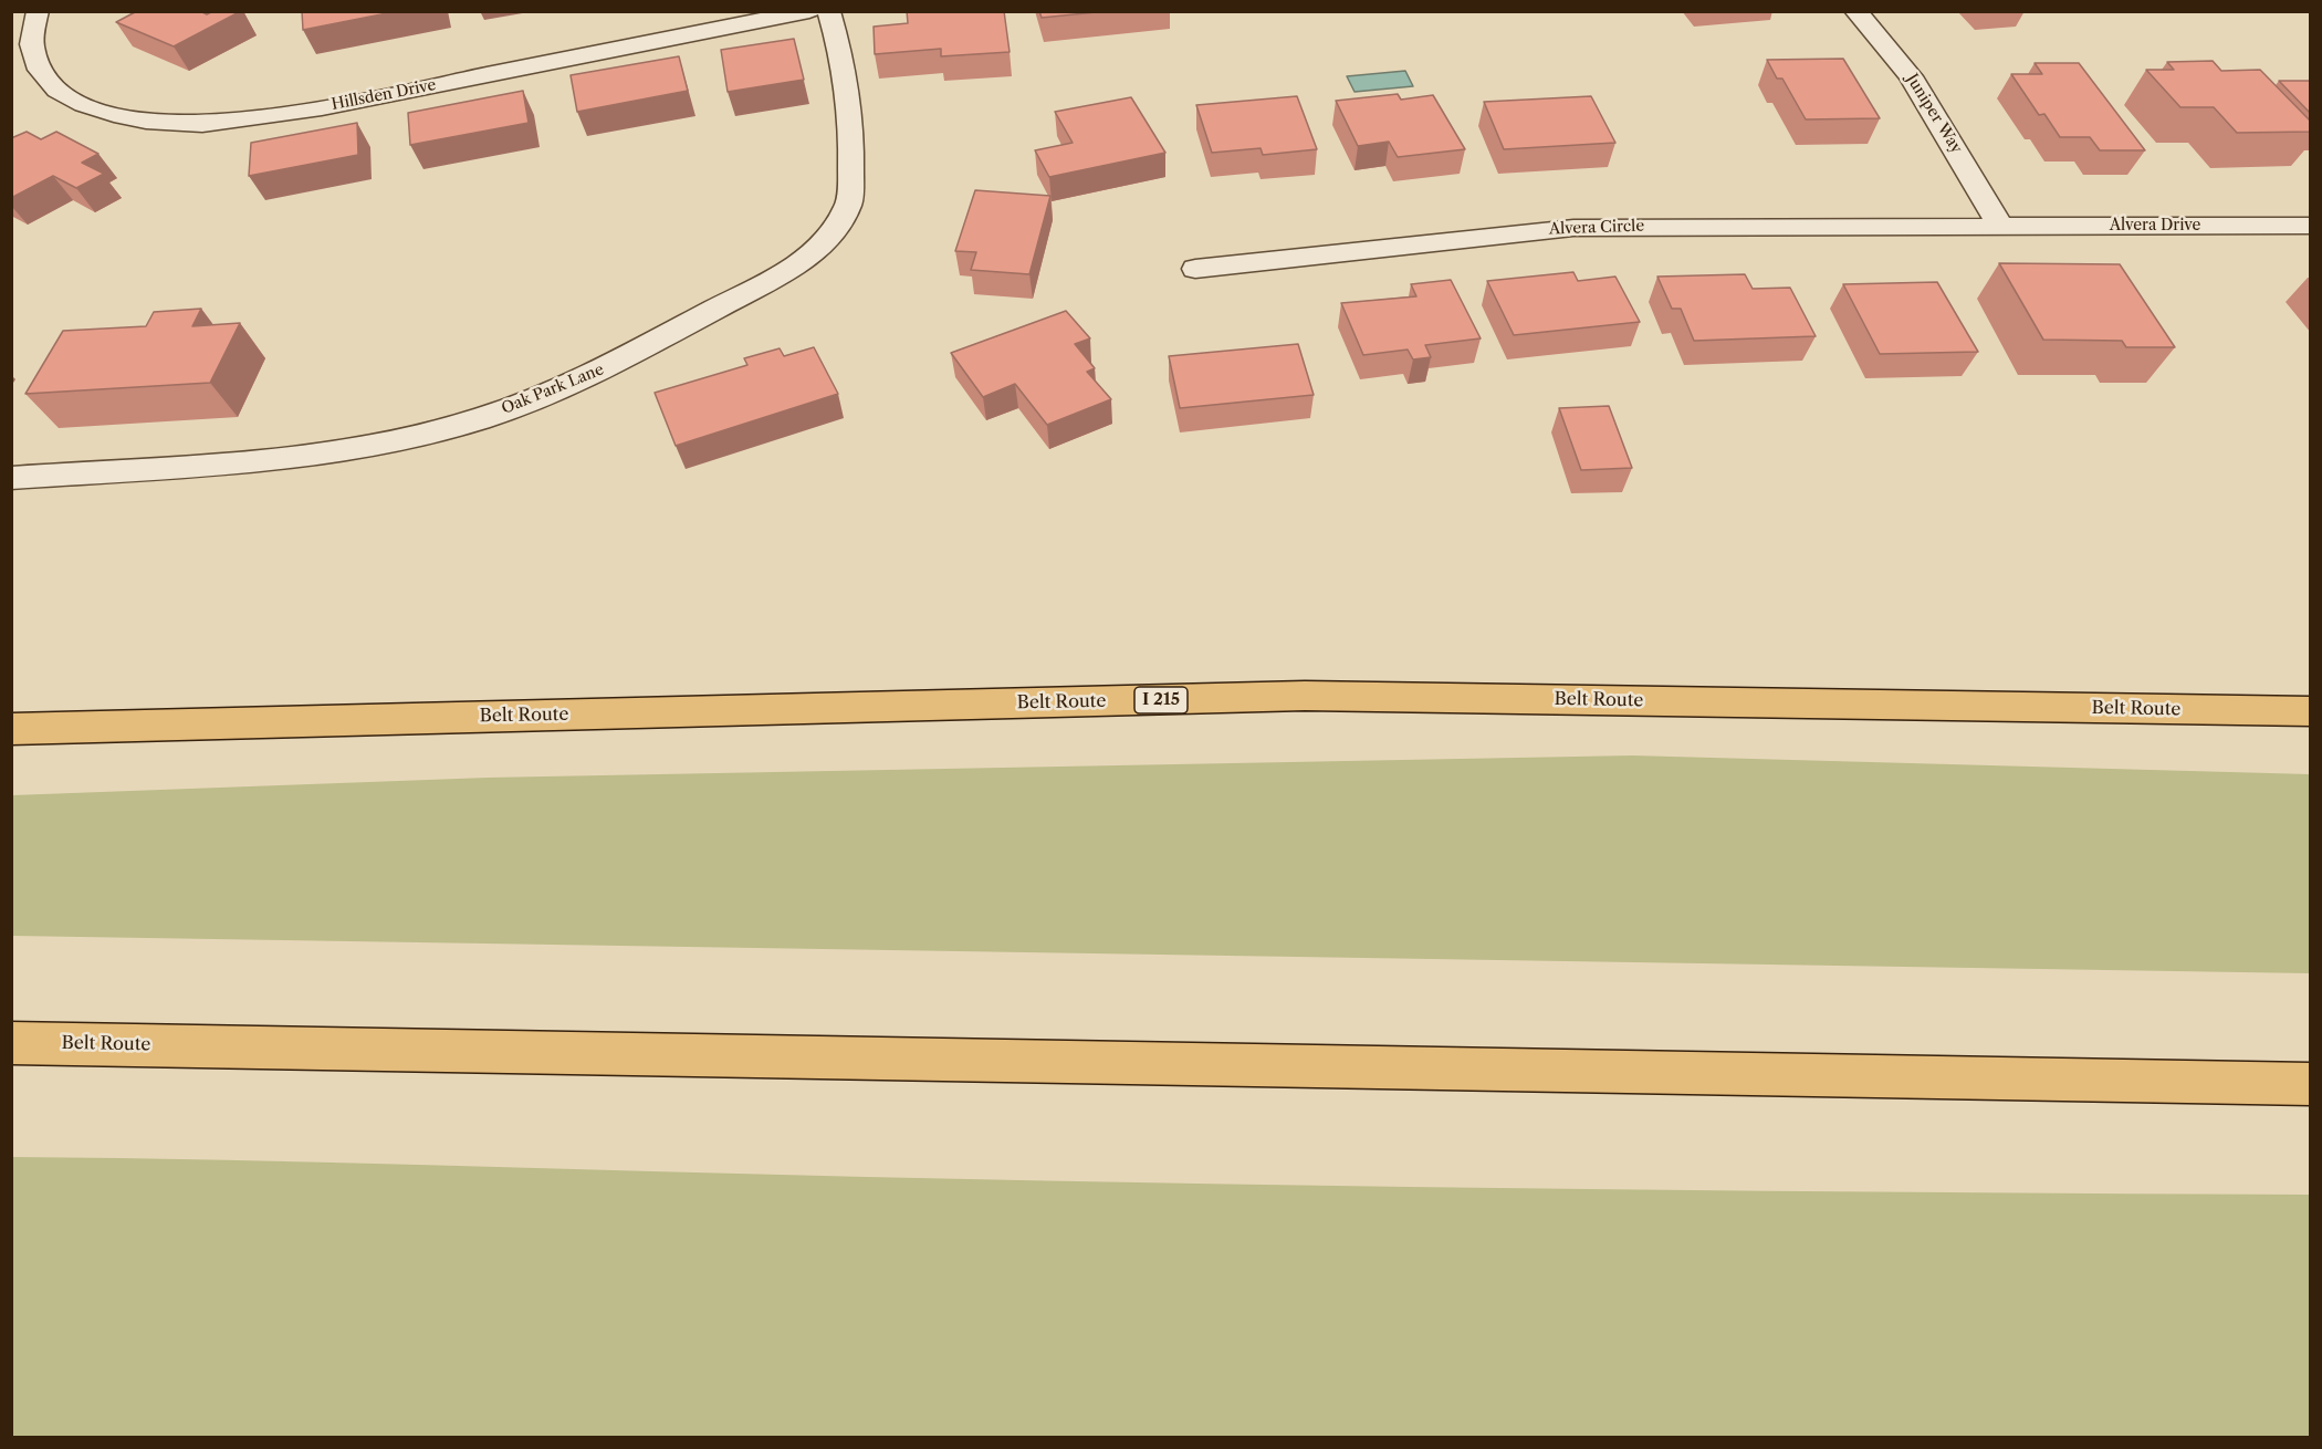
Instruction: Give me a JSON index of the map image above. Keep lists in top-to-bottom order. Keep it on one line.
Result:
{"streets":{"highway":["I 215","Belt Route"],"street":["Hillsden Drive","Juniper Way","Alvera Drive","Alvera Circle","Oak Park Lane"]},"crossings":[["Juniper Way","Alvera Drive"],["Juniper Way","Alvera Circle"],["Alvera Drive","Alvera Circle"]]}
